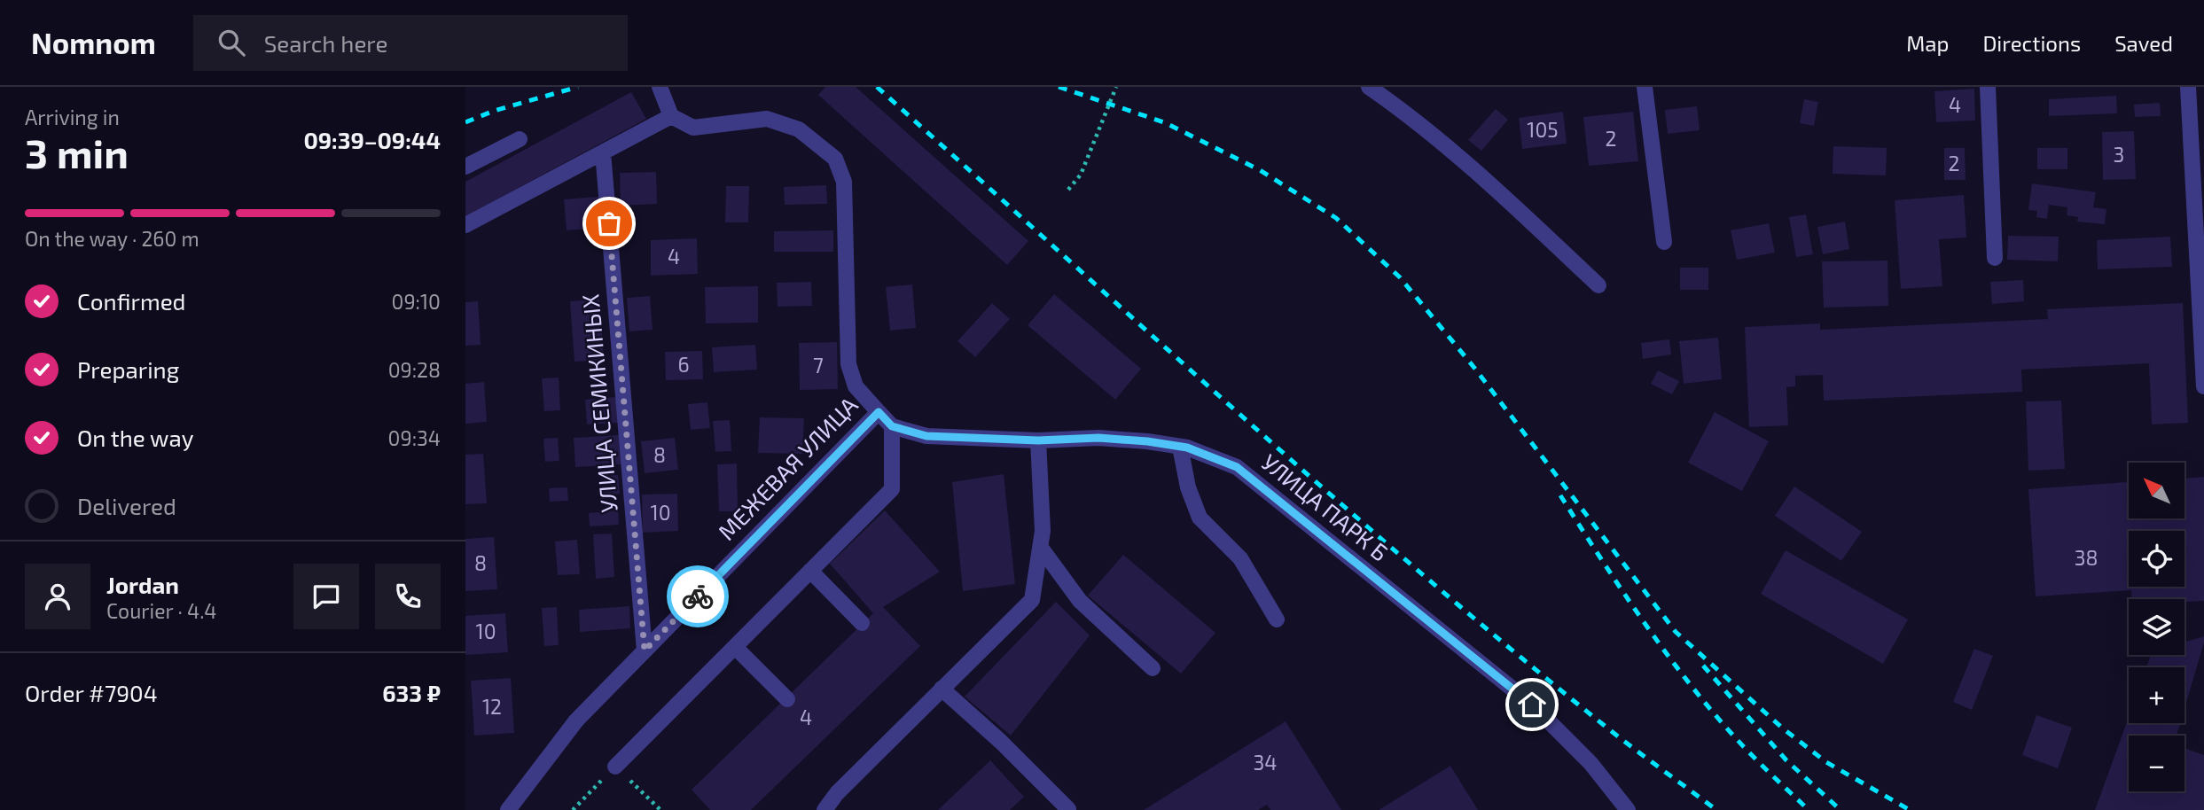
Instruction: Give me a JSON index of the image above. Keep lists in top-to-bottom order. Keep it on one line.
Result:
{"streets":{"street":["УЛИЦА СЕМИКИНЫХ","МЕЖЕВАЯ УЛИЦА","УЛИЦА ПАРК Б"]},"crossings":[["УЛИЦА СЕМИКИНЫХ","МЕЖЕВАЯ УЛИЦА"],["МЕЖЕВАЯ УЛИЦА","УЛИЦА ПАРК Б"]],"house_numbers":["4","105","2","3","2","4","6","7","8","10","38","8","10","12","4","34"],"north":"top left","page":{"header":"Nomnom","search":"Search here","nav":["Map","Directions","Saved"],"heading":["3 min","Arriving in","09:39–09:44"],"panel":["Jordan","Courier · 4.4","Order #7904","633 ₽"],"bar":"On the way · 260 m","list":[["Confirmed","09:10"],["Preparing","09:28"],["On the way","09:34"],"Delivered"],"map_buttons":["+","−"]}}
